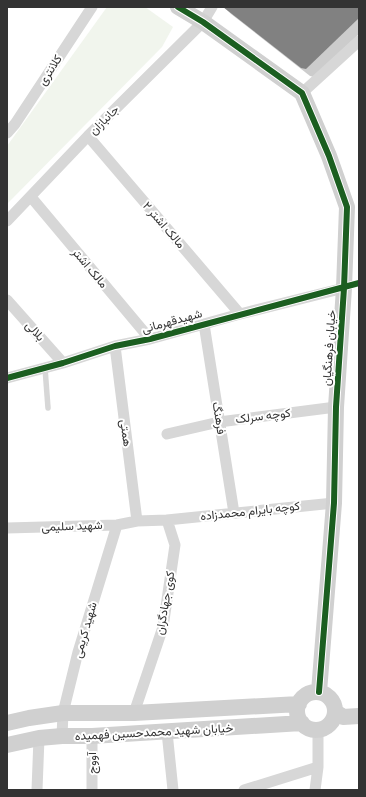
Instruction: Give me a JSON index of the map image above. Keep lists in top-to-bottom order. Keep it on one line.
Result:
{"streets":{"street":["کلانتری","جانبازان","مالک اشتر ۲","مالک اشتر","شهیدقهرمانی","بلالی","خیابان فرهنگیان","کوچه سرلک","فرهنگ","همتی","کوچه بایرام محمدزاده","شهید سلیمی","کوی جهادگران","شهید کریمی","خیابان شهید محمدحسین فهمیده","آووج"]},"crossings":[["جانبازان","مالک اشتر ۲"],["جانبازان","مالک اشتر"],["مالک اشتر ۲","شهیدقهرمانی"],["مالک اشتر","شهیدقهرمانی"],["شهیدقهرمانی","بلالی"],["شهیدقهرمانی","خیابان فرهنگیان"],["شهیدقهرمانی","فرهنگ"],["شهیدقهرمانی","همتی"],["خیابان فرهنگیان","کوچه سرلک"],["خیابان فرهنگیان","کوچه بایرام محمدزاده"],["خیابان فرهنگیان","خیابان شهید محمدحسین فهمیده"],["کوچه سرلک","فرهنگ"],["فرهنگ","کوچه بایرام محمدزاده"],["همتی","شهید سلیمی"],["کوچه بایرام محمدزاده","کوی جهادگران"],["شهید سلیمی","شهید کریمی"],["کوی جهادگران","خیابان شهید محمدحسین فهمیده"],["شهید کریمی","خیابان شهید محمدحسین فهمیده"],["خیابان شهید محمدحسین فهمیده","آووج"]]}
